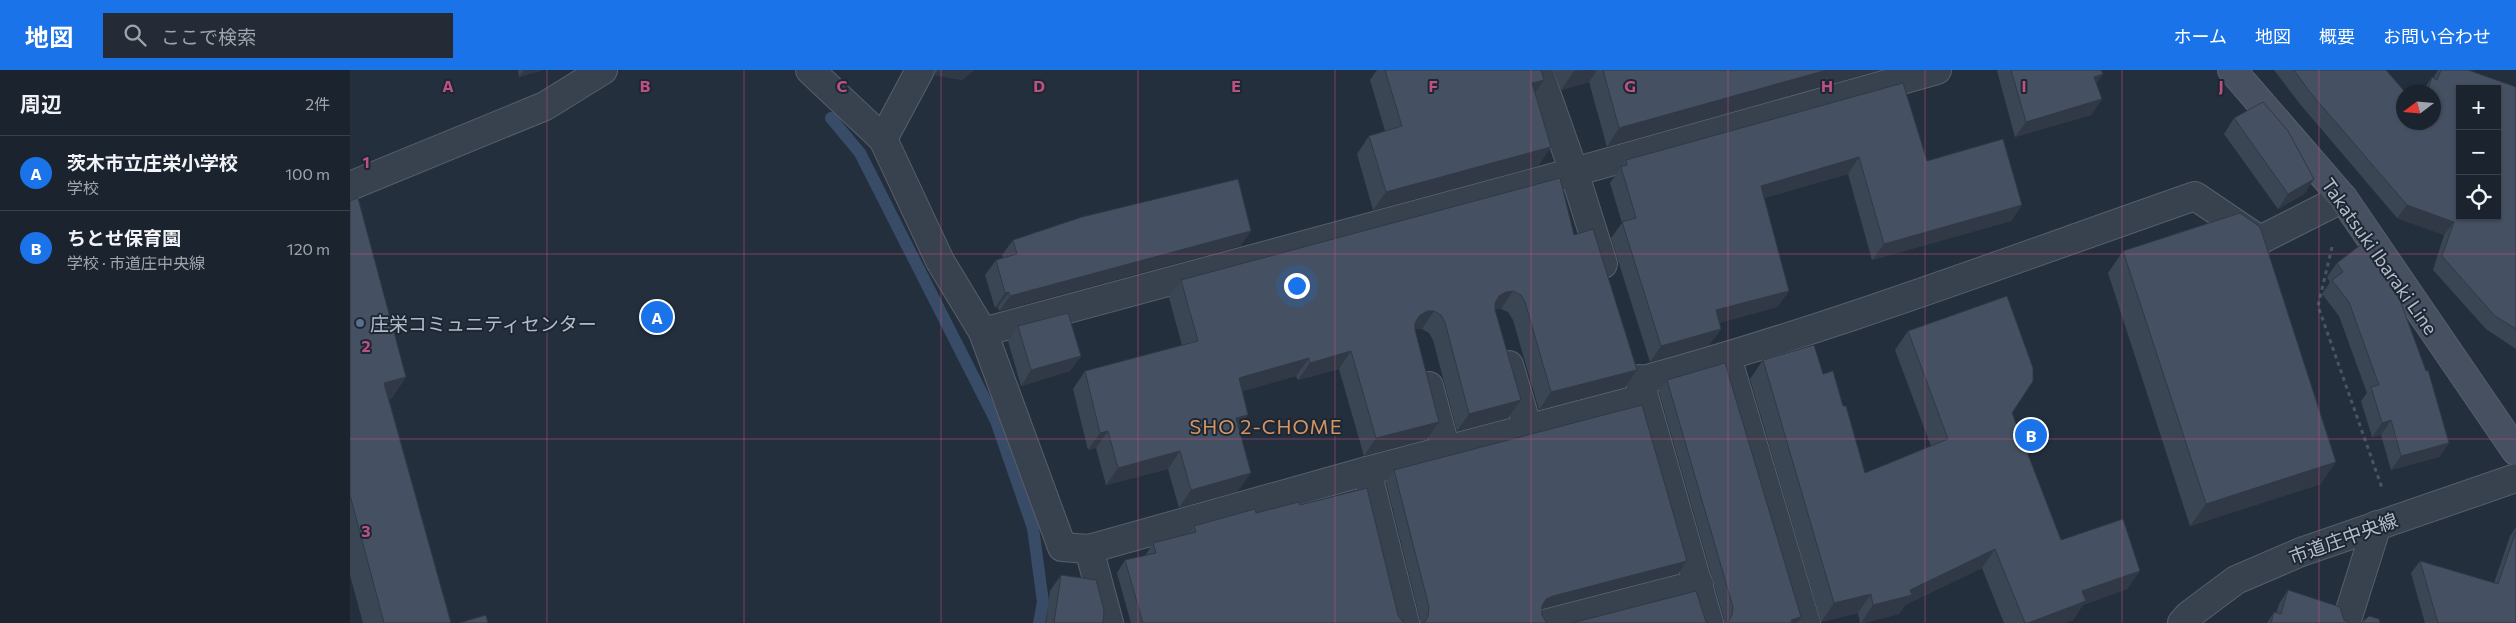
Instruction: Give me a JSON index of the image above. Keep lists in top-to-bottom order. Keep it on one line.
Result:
{"streets":{"main road":["Takatsuki Ibaraki Line"],"street":["市道庄中央線"]},"districts":["SHO 2-CHOME"],"places":["庄栄コミュニティセンター"],"north":"left","page":{"header":"地図","search":"ここで検索","nav":["ホーム","地図","概要","お問い合わせ"],"heading":["周辺","2件"],"map_buttons":["+","−"],"list":[{"mark":"A","name":"茨木市立庄栄小学校","note":"学校","value":"100 m"},{"mark":"B","name":"ちとせ保育園","note":"学校 · 市道庄中央線","value":"120 m"}],"pins":["A","B"]},"grid":{"columns":["A","B","C","D","E","F","G","H","I","J"],"rows":["1","2","3"]}}
